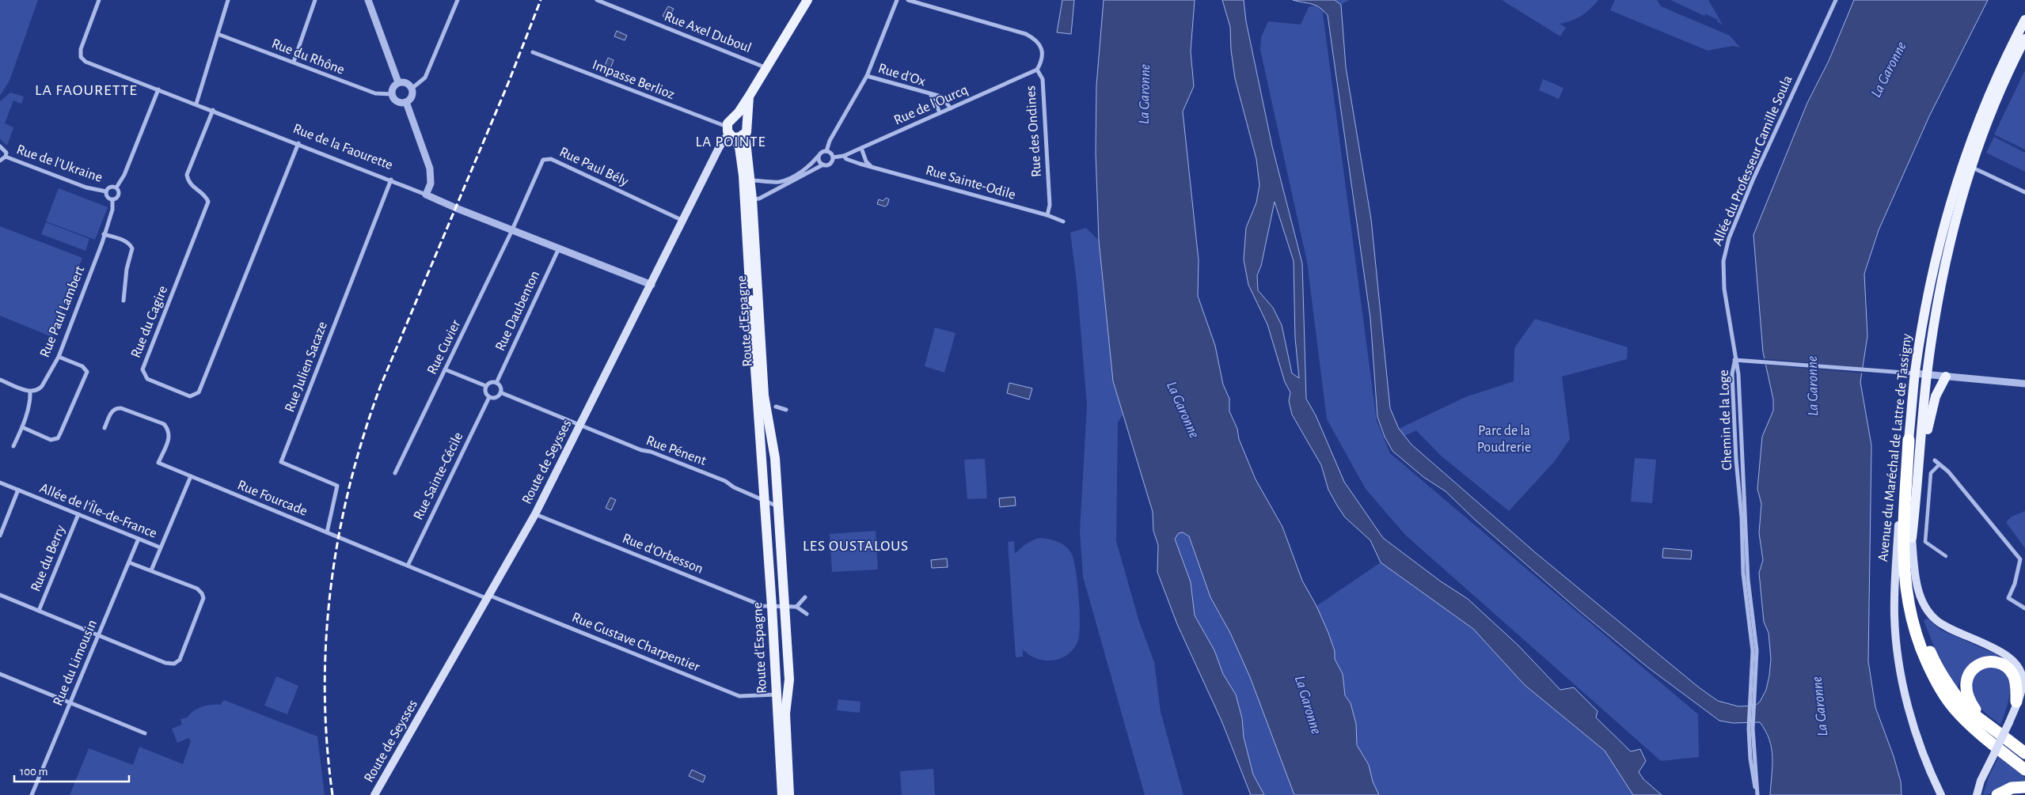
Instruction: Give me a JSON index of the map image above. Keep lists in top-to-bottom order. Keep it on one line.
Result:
{"streets":{"main road":["Route d'Espagne","Avenue du Maréchal de Lattre de Tassigny","Route de Seysses"],"street":["Rue Axel Duboul","Rue du Rhône","Rue d'Ox","Impasse Berlioz","Rue de l'Ourcq","Rue des Ondines","Rue de la Faourette","Allée du Professeur Camille Soula","Rue de l'Ukraine","Rue Paul Bély","Rue Sainte-Odile","Rue Daubenton","Rue Paul Lambert","Rue du Cagire","Rue Cuvier","Rue Julien Sacaze","Chemin de la Loge","Rue Pénent","Rue Sainte-Cécile","Rue Fourcade","Allée de l'Île-de-France","Rue d'Orbesson","Rue du Berry","Rue Gustave Charpentier","Rue du Limousin"]},"crossings":[["Rue d'Ox","Rue de l'Ourcq"],["Impasse Berlioz","Route d'Espagne"],["Impasse Berlioz","Route de Seysses"],["Rue de l'Ourcq","Rue des Ondines"],["Rue de l'Ourcq","Rue Sainte-Odile"],["Rue des Ondines","Rue Sainte-Odile"],["Rue de la Faourette","Rue Paul Bély"],["Rue de la Faourette","Rue Daubenton"],["Rue de la Faourette","Rue du Cagire"],["Rue de la Faourette","Rue Cuvier"],["Rue de la Faourette","Rue Julien Sacaze"],["Rue de la Faourette","Route de Seysses"],["Allée du Professeur Camille Soula","Chemin de la Loge"],["Rue de l'Ukraine","Rue Paul Lambert"],["Rue Paul Bély","Rue Cuvier"],["Rue Paul Bély","Route de Seysses"],["Rue Daubenton","Rue Pénent"],["Rue Daubenton","Rue Sainte-Cécile"],["Route d'Espagne","Rue Pénent"],["Route d'Espagne","Route de Seysses"],["Route d'Espagne","Rue d'Orbesson"],["Route d'Espagne","Rue Gustave Charpentier"],["Rue Julien Sacaze","Rue Fourcade"],["Rue Pénent","Route de Seysses"],["Rue Pénent","Rue Sainte-Cécile"],["Route de Seysses","Rue Fourcade"],["Route de Seysses","Rue d'Orbesson"],["Route de Seysses","Rue Gustave Charpentier"],["Rue Sainte-Cécile","Rue Fourcade"],["Rue Fourcade","Allée de l'Île-de-France"],["Rue Fourcade","Rue Gustave Charpentier"],["Allée de l'Île-de-France","Rue du Berry"],["Allée de l'Île-de-France","Rue du Limousin"]],"districts":["LA FAOURETTE","LA POINTE","LES OUSTALOUS"],"water":["La Garonne"],"parks":["Parc de la Poudrerie"],"scale_bar":"100 m"}
